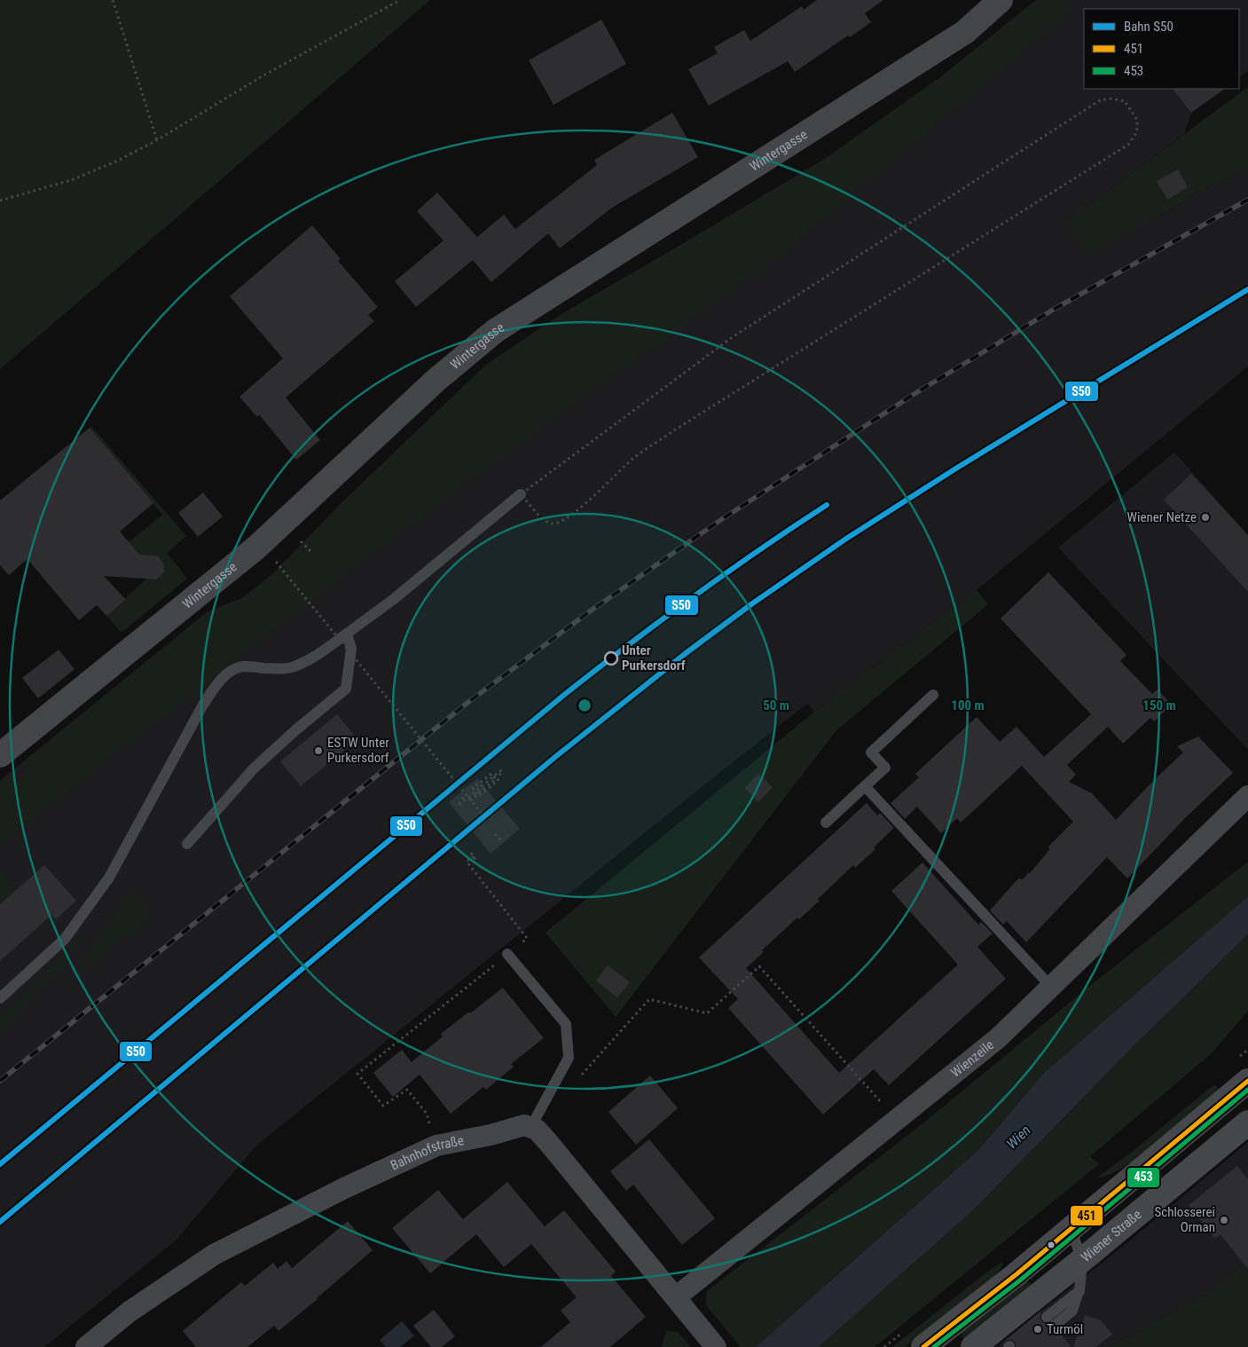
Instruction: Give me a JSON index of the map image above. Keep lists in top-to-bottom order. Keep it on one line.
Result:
{"streets":{"main road":["Wiener Straße"],"street":["Wintergasse","Wienzeile","Bahnhofstraße"]},"water":["Wien"],"places":["Wiener Netze","Unter Purkersdorf","ESTW Unter Purkersdorf","Schlosserei Orman","Turmöl"],"lines":["rail line S50","transit line 451","transit line 453"],"legend":["Bahn S50","451","453"],"rings":["50 m","100 m","150 m"]}
